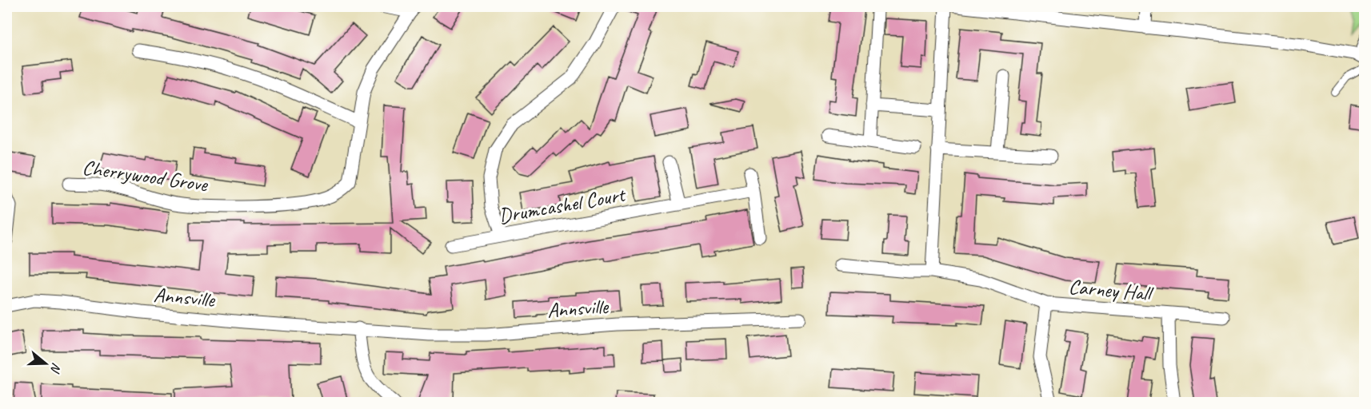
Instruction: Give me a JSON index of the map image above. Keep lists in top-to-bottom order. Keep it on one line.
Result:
{"streets":{"street":["Cherrywood Grove","Drumcashel Court","Carney Hall","Annsville"]},"north":"right"}
